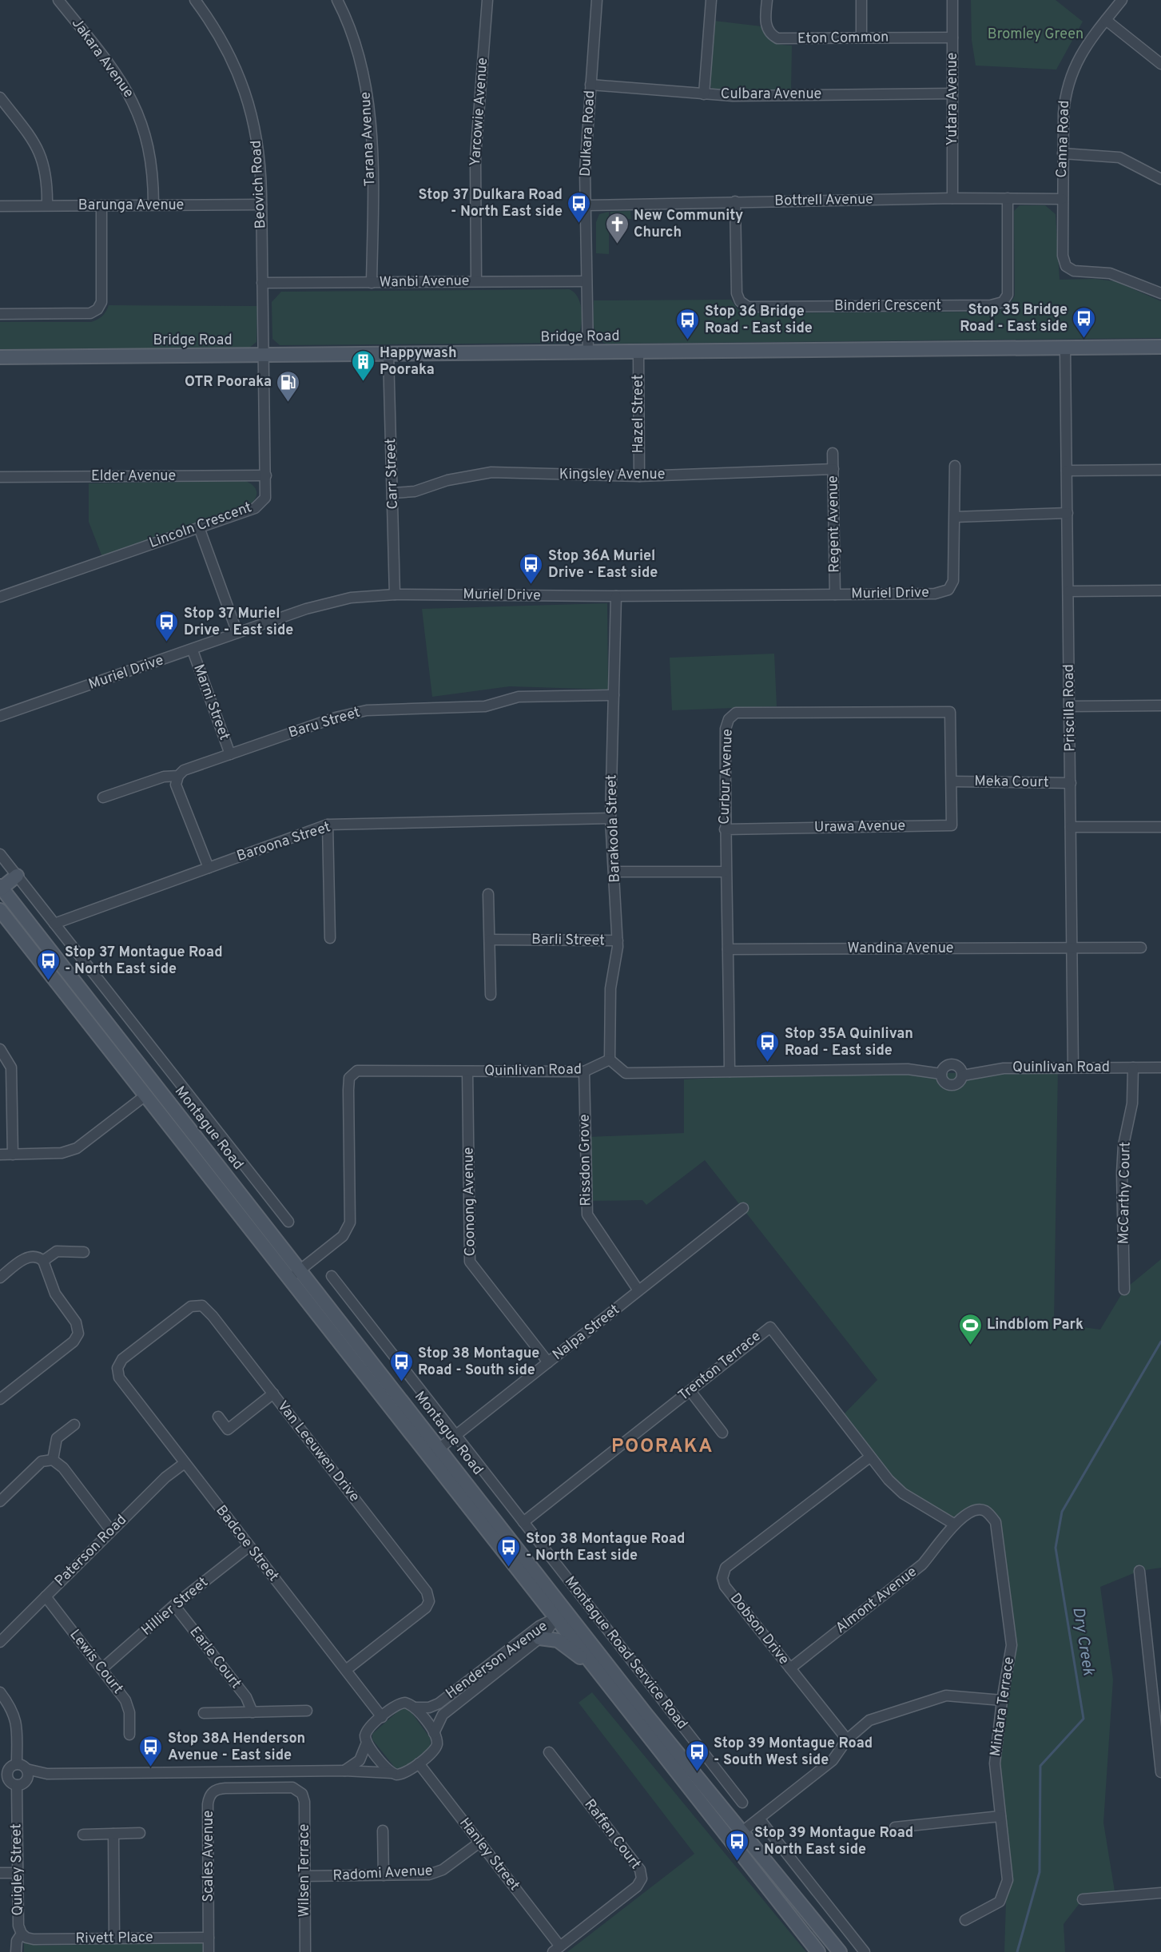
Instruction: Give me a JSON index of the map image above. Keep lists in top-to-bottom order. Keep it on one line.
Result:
{"streets":{"main road":["Bridge Road","Montague Road"],"street":["Eton Common","Jakara Avenue","Culbara Avenue","Yutara Avenue","Yarcowie Avenue","Dulkara Road","Tarana Avenue","Canna Road","Beovich Road","Bottrell Avenue","Barunga Avenue","Wanbi Avenue","Binderi Crescent","Hazel Street","Carr Street","Kingsley Avenue","Elder Avenue","Regent Avenue","Lincoln Crescent","Muriel Drive","Marni Street","Priscilla Road","Baru Street","Curbur Avenue","Meka Court","Urawa Avenue","Barakoola Street","Baroona Street","Barli Street","Wandina Avenue","Quinlivan Road","Rissdon Grove","McCarthy Court","Coonong Avenue","Nalpa Street","Trenton Terrace","Van Leeuwen Drive","Badcoe Street","Paterson Road","Almont Avenue","Hillier Street","Dobson Drive","Montague Road Service Road","Earle Court","Henderson Avenue","Lewis Court","Mintara Terrace","Raffen Court","Hanley Street","Scales Avenue","Quigley Street","Wilsen Terrace","Radomi Avenue","Rivett Place"]},"crossings":[["Eton Common","Yutara Avenue"],["Jakara Avenue","Barunga Avenue"],["Culbara Avenue","Yutara Avenue"],["Culbara Avenue","Dulkara Road"],["Yutara Avenue","Bottrell Avenue"],["Yarcowie Avenue","Wanbi Avenue"],["Dulkara Road","Bottrell Avenue"],["Dulkara Road","Wanbi Avenue"],["Dulkara Road","Bridge Road"],["Tarana Avenue","Wanbi Avenue"],["Canna Road","Bottrell Avenue"],["Beovich Road","Barunga Avenue"],["Beovich Road","Wanbi Avenue"],["Beovich Road","Bridge Road"],["Beovich Road","Lincoln Crescent"],["Bottrell Avenue","Binderi Crescent"],["Bridge Road","Hazel Street"],["Bridge Road","Carr Street"],["Bridge Road","Lincoln Crescent"],["Bridge Road","Priscilla Road"],["Hazel Street","Kingsley Avenue"],["Carr Street","Kingsley Avenue"],["Carr Street","Muriel Drive"],["Kingsley Avenue","Regent Avenue"],["Elder Avenue","Lincoln Crescent"],["Regent Avenue","Muriel Drive"],["Muriel Drive","Marni Street"],["Muriel Drive","Barakoola Street"],["Marni Street","Baru Street"],["Priscilla Road","Meka Court"],["Priscilla Road","Wandina Avenue"],["Priscilla Road","Quinlivan Road"],["Baru Street","Barakoola Street"],["Curbur Avenue","Meka Court"],["Curbur Avenue","Urawa Avenue"],["Curbur Avenue","Wandina Avenue"],["Meka Court","Urawa Avenue"],["Barakoola Street","Baroona Street"],["Barakoola Street","Barli Street"],["Barakoola Street","Quinlivan Road"],["Quinlivan Road","Montague Road"],["Quinlivan Road","Rissdon Grove"],["Quinlivan Road","McCarthy Court"],["Quinlivan Road","Coonong Avenue"],["Montague Road","Nalpa Street"],["Montague Road","Henderson Avenue"],["Rissdon Grove","Nalpa Street"],["Coonong Avenue","Nalpa Street"],["Nalpa Street","Montague Road Service Road"],["Trenton Terrace","Almont Avenue"],["Trenton Terrace","Dobson Drive"],["Trenton Terrace","Montague Road Service Road"],["Trenton Terrace","Mintara Terrace"],["Van Leeuwen Drive","Badcoe Street"],["Badcoe Street","Paterson Road"],["Badcoe Street","Hillier Street"],["Badcoe Street","Henderson Avenue"],["Badcoe Street","Hanley Street"],["Paterson Road","Lewis Court"],["Almont Avenue","Dobson Drive"],["Almont Avenue","Mintara Terrace"],["Hillier Street","Earle Court"],["Hillier Street","Lewis Court"],["Henderson Avenue","Hanley Street"],["Raffen Court","Hanley Street"],["Hanley Street","Radomi Avenue"],["Scales Avenue","Wilsen Terrace"],["Scales Avenue","Rivett Place"],["Quigley Street","Rivett Place"],["Wilsen Terrace","Radomi Avenue"]],"districts":["POORAKA"],"water":["Dry Creek"],"parks":["Bromley Green"],"places":{"bus stop":["Stop 37 Dulkara Road - North East side","Stop 35 Bridge Road - East side","Stop 36 Bridge Road - East side","Stop 36A Muriel Drive - East side","Stop 37 Muriel Drive - East side","Stop 37 Montague Road - North East side","Stop 35A Quinlivan Road - East side","Stop 38 Montague Road - South side","Stop 38 Montague Road - North East side","Stop 38A Henderson Avenue - East side","Stop 39 Montague Road - South West side","Stop 39 Montague Road - North East side"],"church":["New Community Church"],"building":["Happywash Pooraka"],"fuel station":["OTR Pooraka"],"sports":["Lindblom Park"]}}
